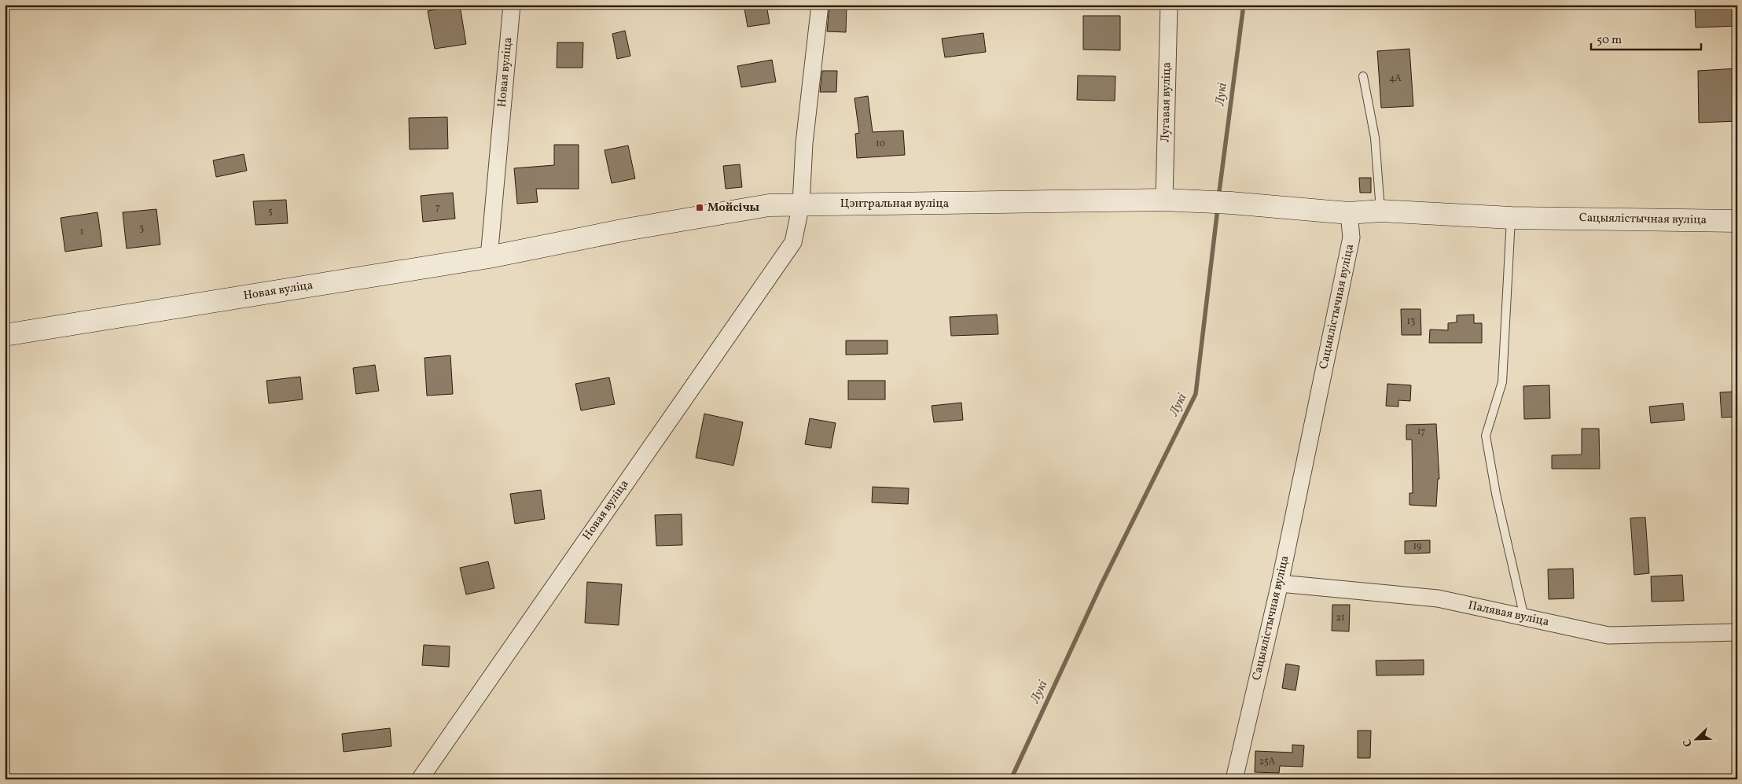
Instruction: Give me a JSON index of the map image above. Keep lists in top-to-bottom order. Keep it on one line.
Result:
{"streets":{"street":["Новая вуліца","Лугавая вуліца","Цэнтральная вуліца","Сацыялістычная вуліца","Палявая вуліца"]},"crossings":[["Новая вуліца","Цэнтральная вуліца"],["Лугавая вуліца","Цэнтральная вуліца"],["Цэнтральная вуліца","Сацыялістычная вуліца"],["Сацыялістычная вуліца","Палявая вуліца"]],"water":["Лукі"],"places":{"transit":["Мойсічы"]},"house_numbers":["4А","10","7","5","3","1","13","17","19","21","25А"],"scale_bar":"50 m","north":"bottom left"}
